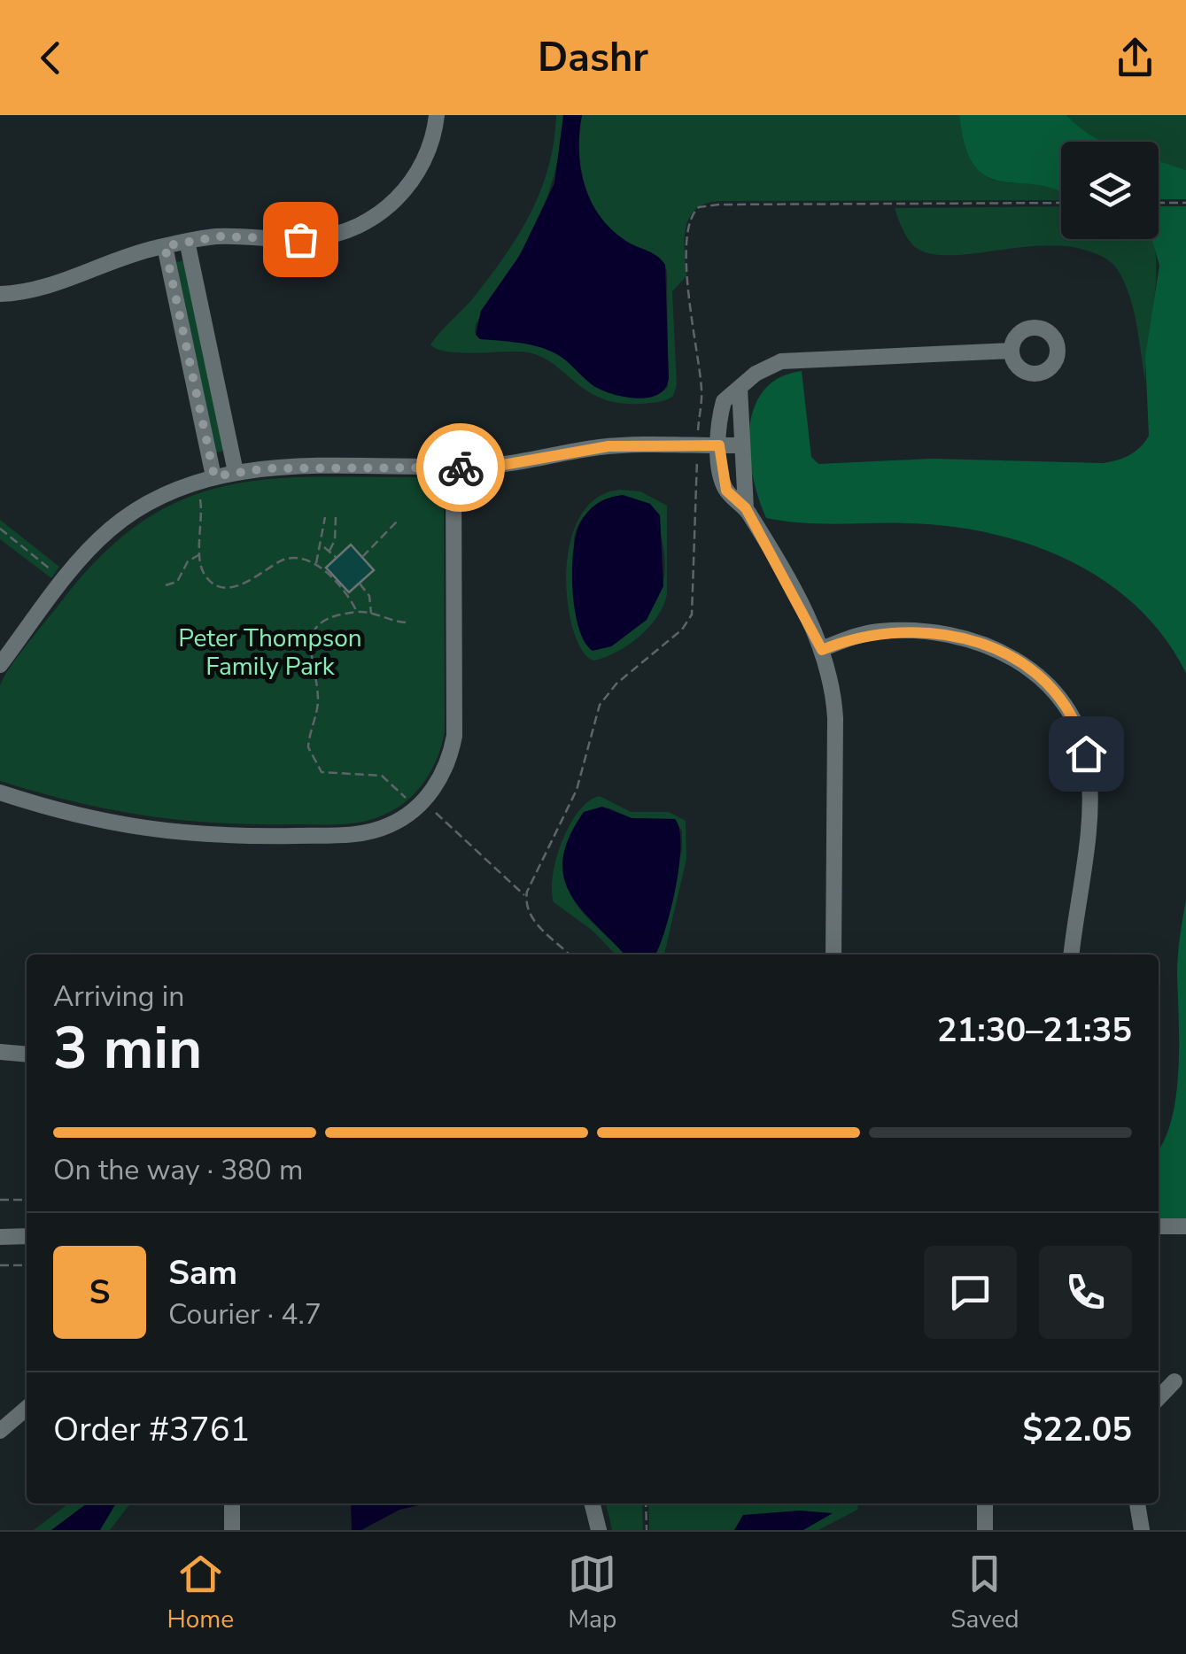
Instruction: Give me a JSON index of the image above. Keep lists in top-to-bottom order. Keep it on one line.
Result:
{"parks":["Peter Thompson Family Park"],"page":{"header":"Dashr","heading":["3 min","Arriving in","21:30–21:35"],"panel":["Sam","Courier · 4.7","Order #3761","$22.05"],"bar":"On the way · 380 m","round":"S","tabs":["Home","Map","Saved"]}}
